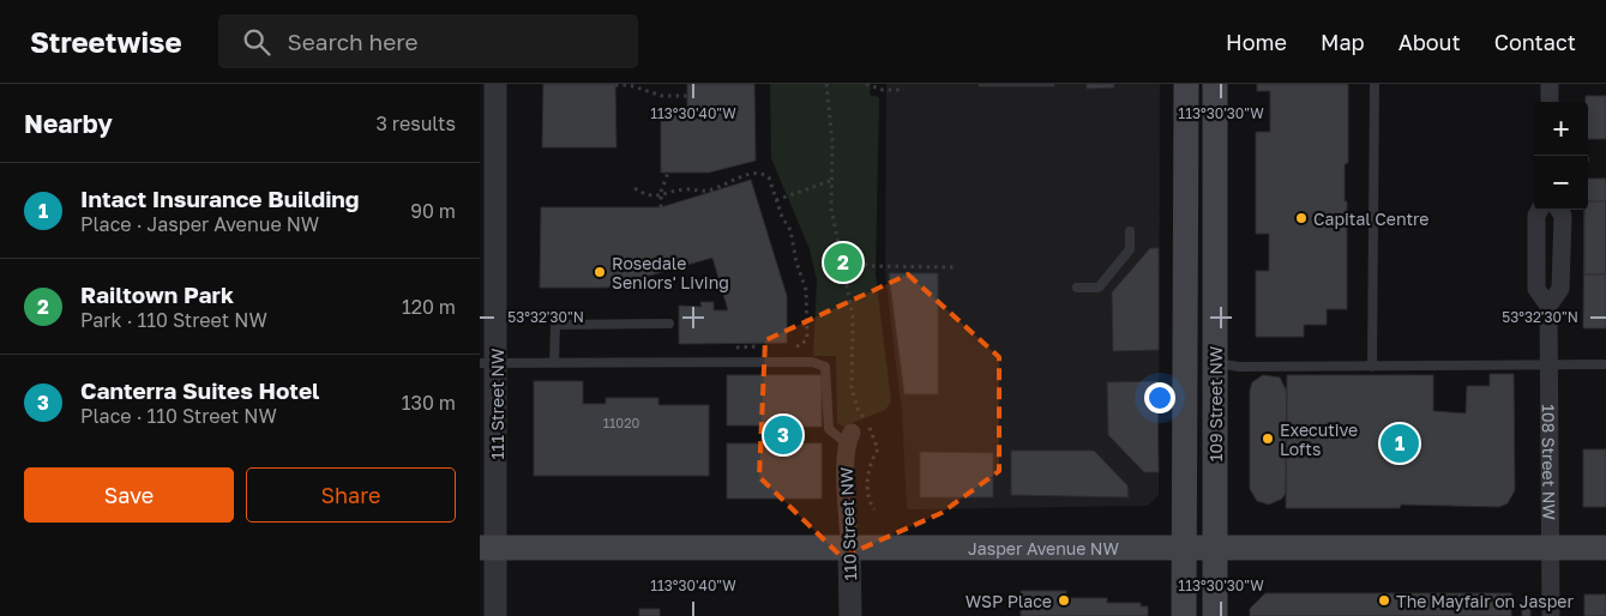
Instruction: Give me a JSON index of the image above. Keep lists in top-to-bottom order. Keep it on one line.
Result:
{"streets":{"main road":["109 Street NW","Jasper Avenue NW"],"street":["111 Street NW","108 Street NW","110 Street NW"]},"crossings":[["111 Street NW","Jasper Avenue NW"],["109 Street NW","Jasper Avenue NW"],["108 Street NW","Jasper Avenue NW"],["110 Street NW","Jasper Avenue NW"]],"places":["Capital Centre","Rosedale Seniors' Living","Executive Lofts","WSP Place","The Mayfair on Jasper"],"house_numbers":["11020"],"page":{"header":"Streetwise","search":"Search here","nav":["Home","Map","About","Contact"],"heading":["Nearby","3 results"],"map_buttons":["+","−"],"list":[{"mark":"1","name":"Intact Insurance Building","note":"Place · Jasper Avenue NW","value":"90 m"},{"mark":"2","name":"Railtown Park","note":"Park · 110 Street NW","value":"120 m"},{"mark":"3","name":"Canterra Suites Hotel","note":"Place · 110 Street NW","value":"130 m"}],"pins":["2","3","1"],"buttons":["Save","Share"]},"coordinates":["113°30'40\"W","113°30'30\"W","53°32'30\"N"]}
